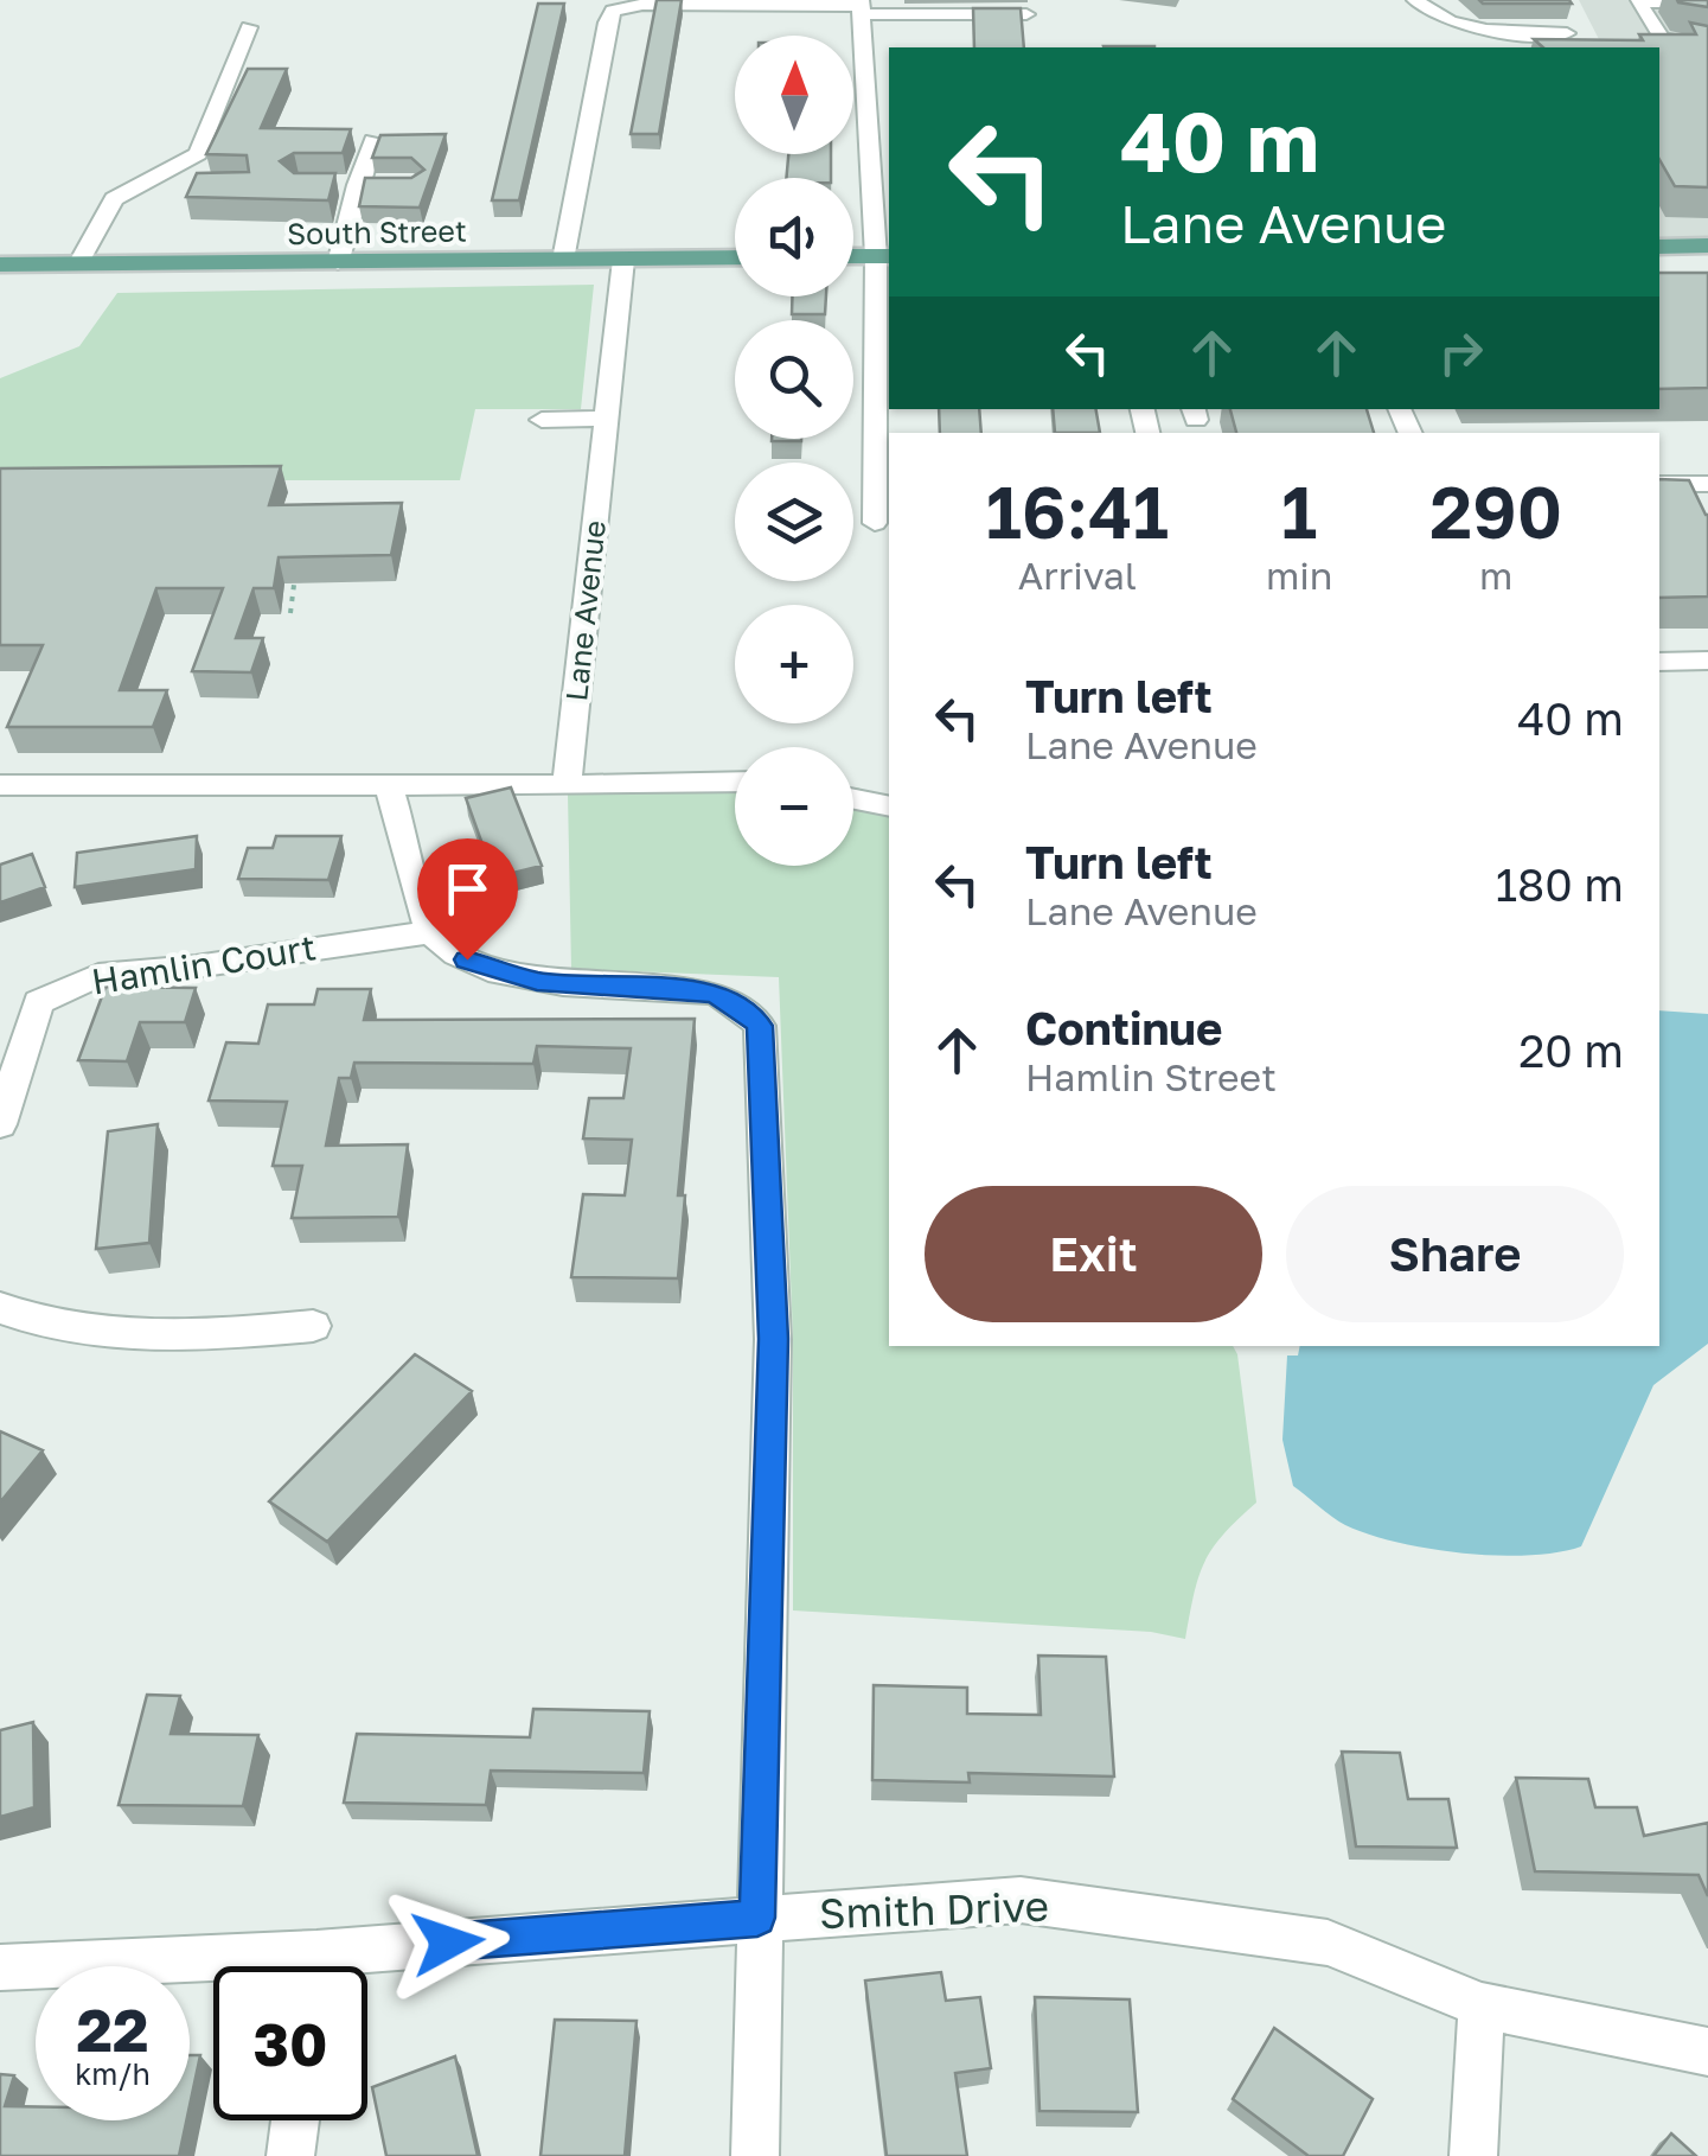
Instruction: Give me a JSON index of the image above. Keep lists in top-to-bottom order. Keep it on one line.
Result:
{"streets":{"main road":["South Street"],"street":["Lane Avenue","Hamlin Court","Smith Drive"]},"crossings":[["South Street","Lane Avenue"]],"north":"top","page":{"map_buttons":["+","−"],"turn":["40 m","Lane Avenue"],"eta":["16:41","Arrival","1","min","290","m"],"list":[{"name":"Turn left","note":"Lane Avenue","value":"40 m"},{"name":"Turn left","note":"Lane Avenue","value":"180 m"},{"name":"Continue","note":"Hamlin Street","value":"20 m"}],"buttons":["Exit","Share"],"speed":"22 km/h","limit":"30"}}
